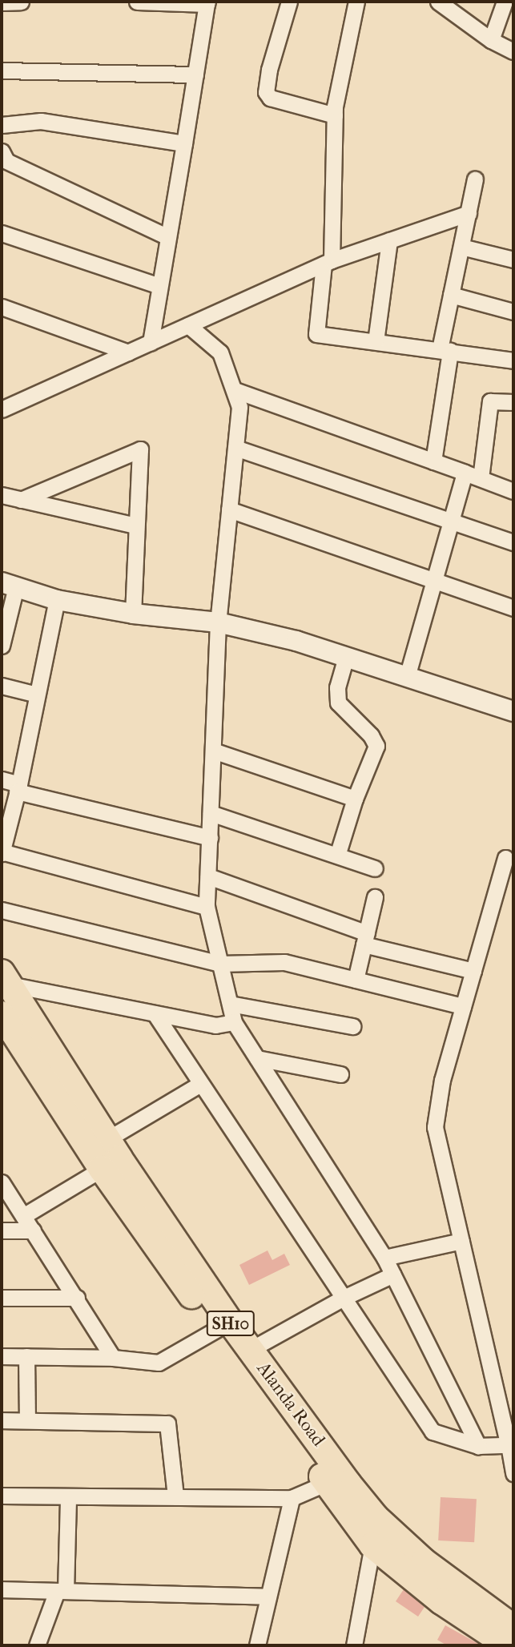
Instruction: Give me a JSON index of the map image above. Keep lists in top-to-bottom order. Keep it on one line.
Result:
{"streets":{"main road":["SH10","Alanda Road"]}}
